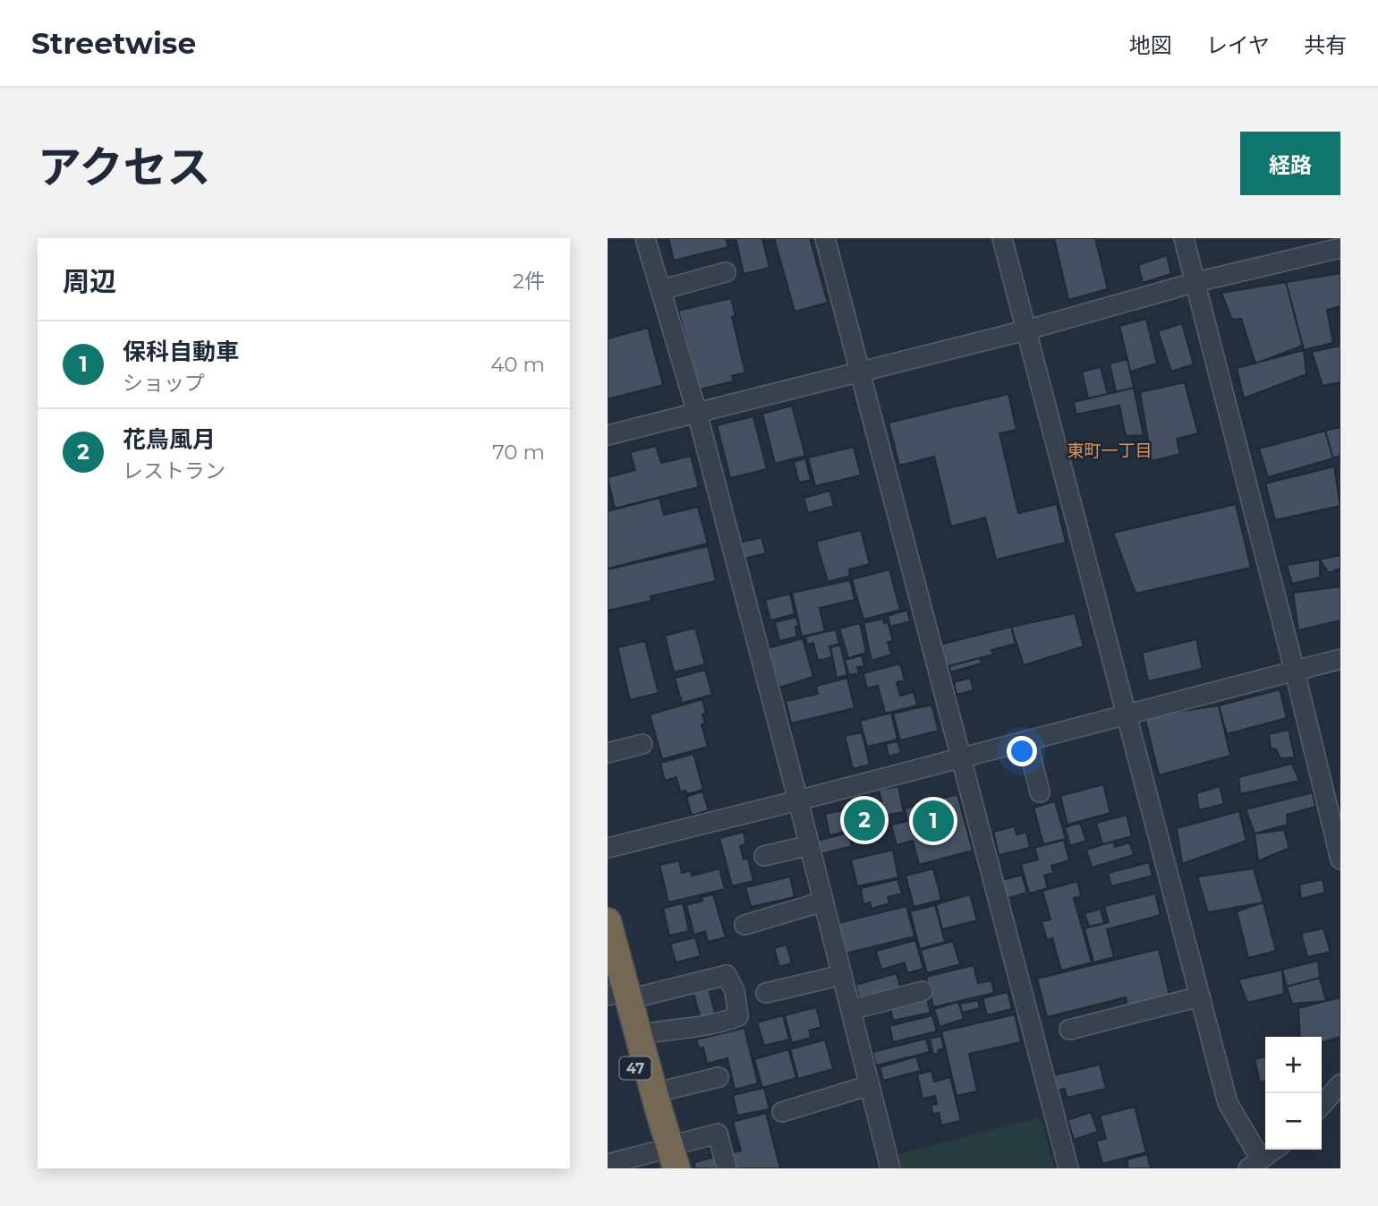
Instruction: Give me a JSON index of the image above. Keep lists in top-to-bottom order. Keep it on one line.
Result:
{"streets":{"highway":["47"]},"districts":["東町一丁目"],"page":{"header":"Streetwise","nav":["地図","レイヤ","共有"],"title":"アクセス","buttons":"経路","heading":["周辺","2件"],"list":[{"mark":"1","name":"保科自動車","note":"ショップ","value":"40 m"},{"mark":"2","name":"花鳥風月","note":"レストラン","value":"70 m"}],"pins":["2","1"],"map_buttons":["+","−"]}}
